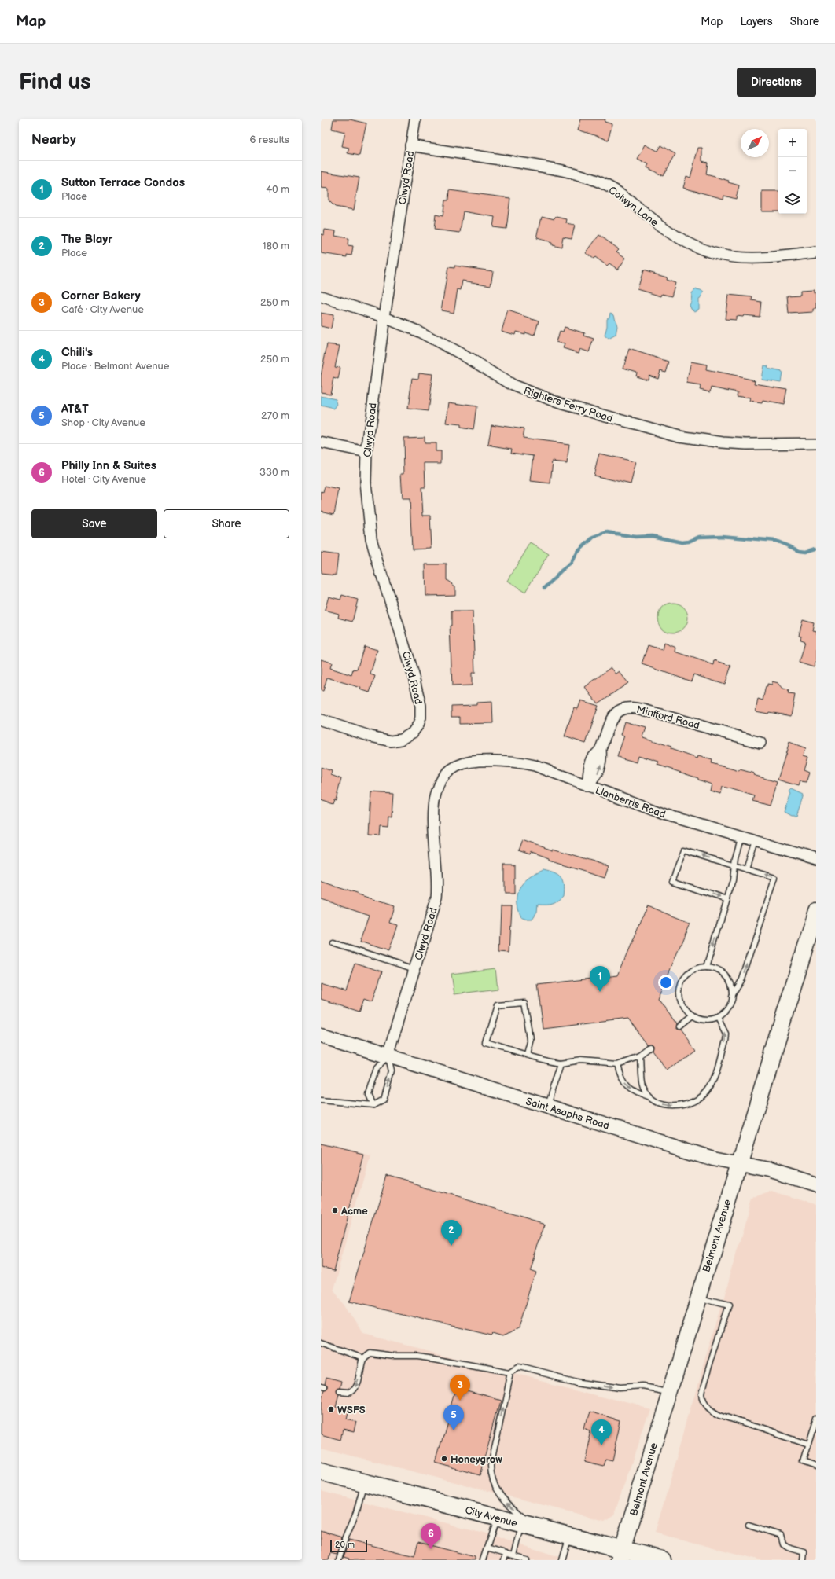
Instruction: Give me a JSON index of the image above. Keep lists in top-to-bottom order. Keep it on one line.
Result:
{"streets":{"highway":["City Avenue"],"main road":["Belmont Avenue"],"street":["Clwyd Road","Colwyn Lane","Righters Ferry Road","Minfford Road","Llanberris Road","Saint Asaphs Road"]},"crossings":[["Clwyd Road","Colwyn Lane"],["Clwyd Road","Righters Ferry Road"],["Clwyd Road","Llanberris Road"],["Clwyd Road","Saint Asaphs Road"],["Minfford Road","Llanberris Road"],["Saint Asaphs Road","Belmont Avenue"],["Belmont Avenue","City Avenue"]],"places":["Acme","WSFS","Honeygrow"],"scale_bar":"20 m","north":"top right","page":{"header":"Map","nav":["Map","Layers","Share"],"buttons":["Directions",["Save","Share"]],"title":"Find us","heading":["Nearby","6 results"],"map_buttons":["+","−"],"list":[{"mark":"1","name":"Sutton Terrace Condos","note":"Place","value":"40 m"},{"mark":"2","name":"The Blayr","note":"Place","value":"180 m"},{"mark":"3","name":"Corner Bakery","note":"Café · City Avenue","value":"250 m"},{"mark":"4","name":"Chili's","note":"Place · Belmont Avenue","value":"250 m"},{"mark":"5","name":"AT&T","note":"Shop · City Avenue","value":"270 m"},{"mark":"6","name":"Philly Inn & Suites","note":"Hotel · City Avenue","value":"330 m"}],"pins":["1","2","3","5","4","6"],"scale":"20 m"}}
